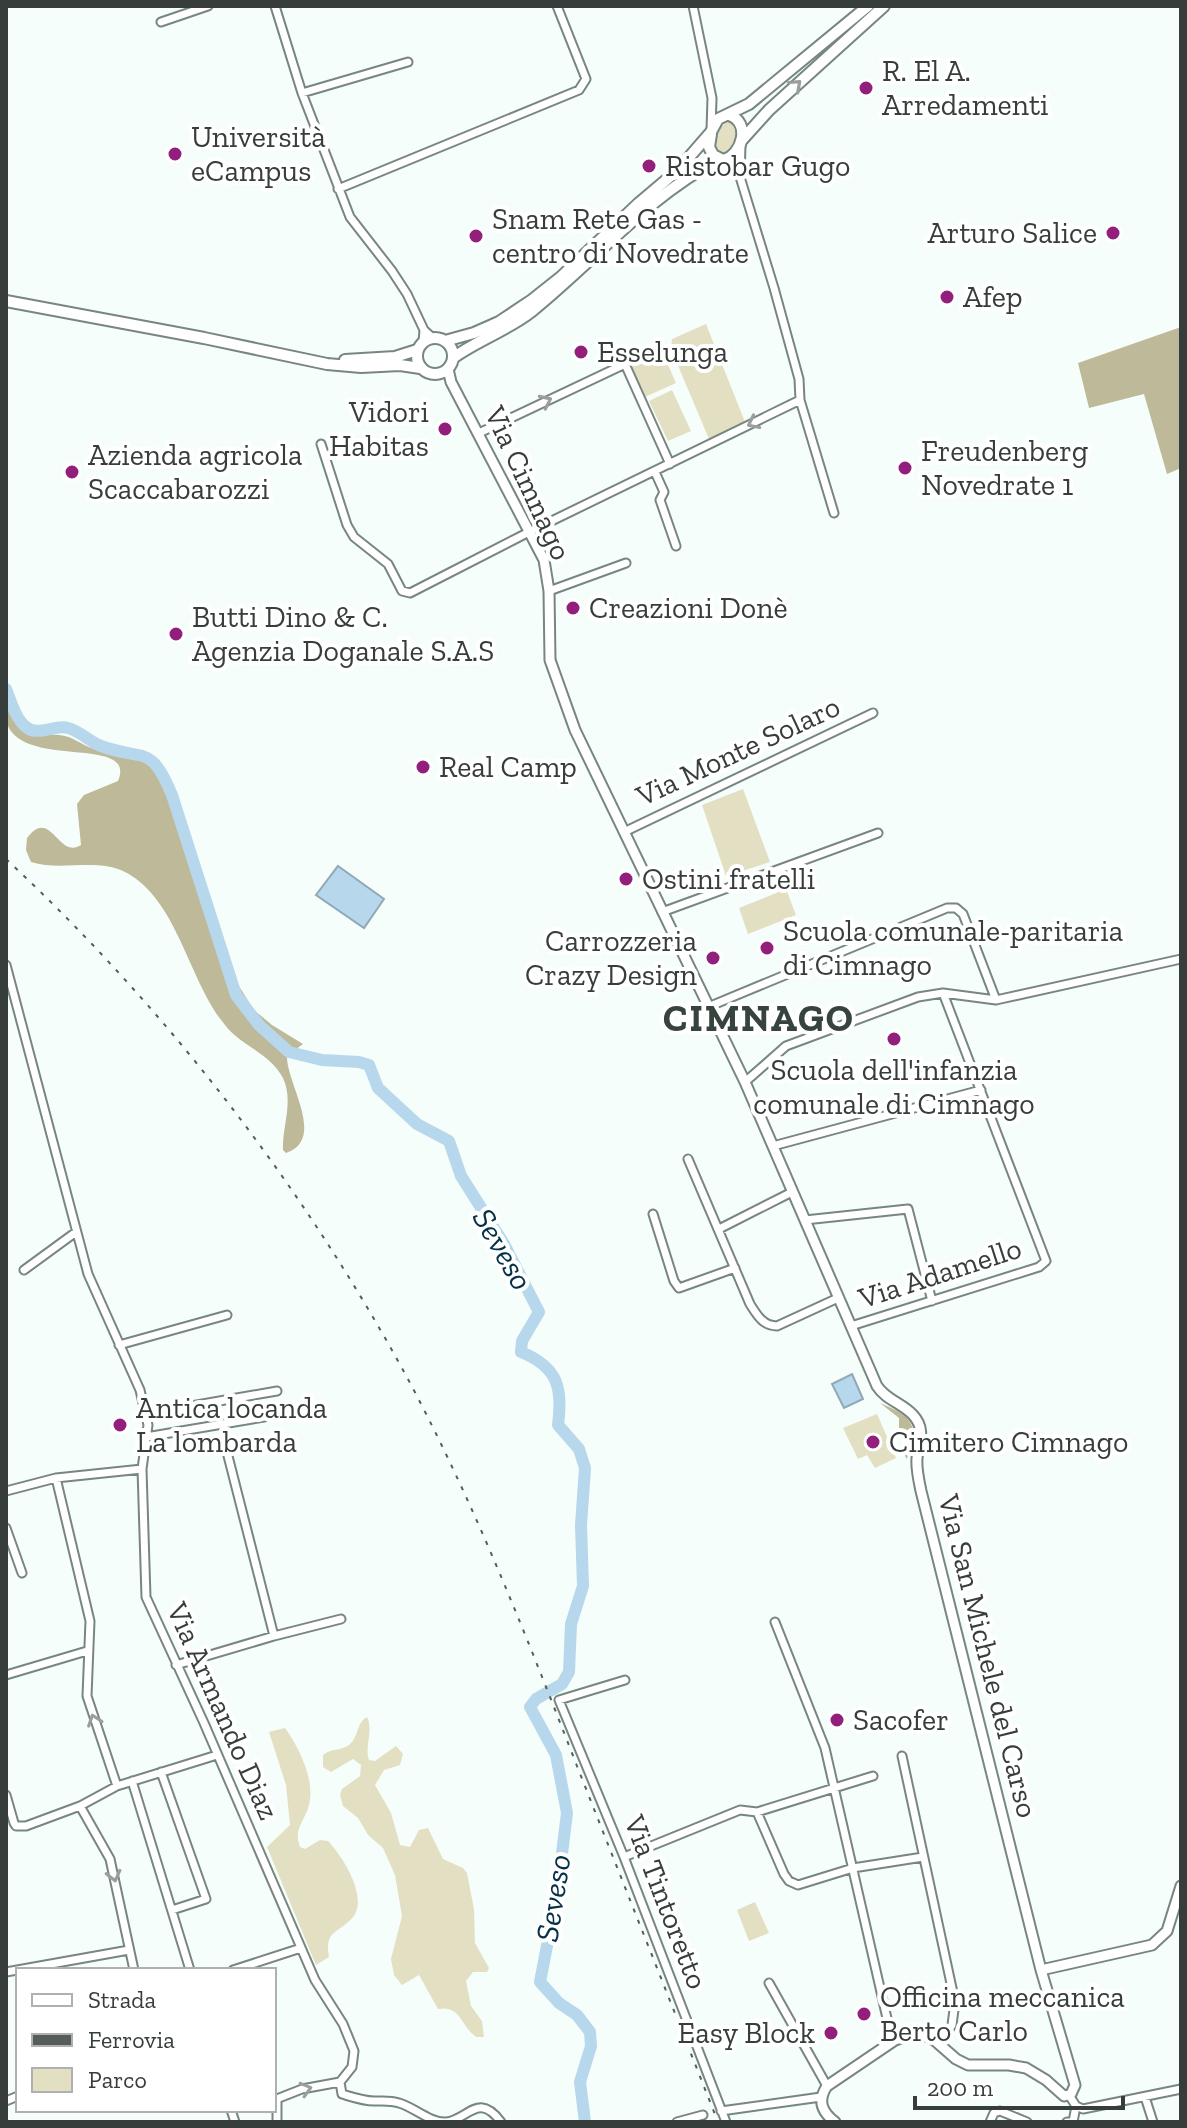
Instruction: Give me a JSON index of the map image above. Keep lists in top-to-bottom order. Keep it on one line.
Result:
{"streets":{"street":["Via Cimnago","Via Monte Solaro","Via Adamello","Via San Michele del Carso","Via Armando Diaz","Via Tintoretto"]},"crossings":[["Via Cimnago","Via San Michele del Carso"],["Via Monte Solaro","Via San Michele del Carso"],["Via Adamello","Via San Michele del Carso"]],"districts":["CIMNAGO"],"water":["Seveso"],"places":["R. El A. Arredamenti","Università eCampus","Ristobar Gugo","Arturo Salice","Snam Rete Gas - centro di Novedrate","Afep","Esselunga","Vidori Habitas","Freudenberg Novedrate 1","Azienda agricola Scaccabarozzi","Creazioni Donè","Butti Dino & C. Agenzia Doganale S.A.S","Real Camp","Ostini fratelli","Scuola comunale-paritaria di Cimnago","Carrozzeria Crazy Design","Scuola dell'infanzia comunale di Cimnago","Antica locanda La lombarda","Cimitero Cimnago","Sacofer","Officina meccanica Berto Carlo","Easy Block"],"legend":["Strada","Ferrovia","Parco"],"scale_bar":"200 m"}
